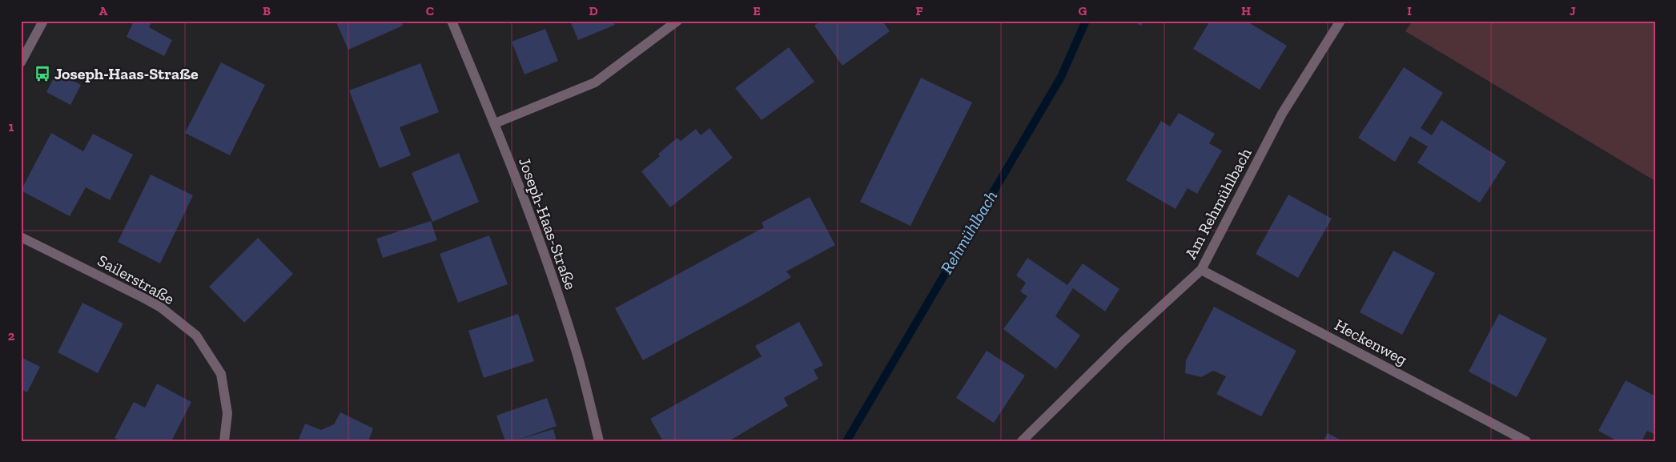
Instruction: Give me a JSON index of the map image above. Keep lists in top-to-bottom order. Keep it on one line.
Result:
{"streets":{"street":["Am Rehmühlbach","Joseph-Haas-Straße","Sailerstraße","Heckenweg"]},"crossings":[["Am Rehmühlbach","Heckenweg"]],"water":["Rehmühlbach"],"places":{"bus stop":["Joseph-Haas-Straße"]},"grid":{"columns":["A","B","C","D","E","F","G","H","I","J"],"rows":["1","2"]}}
